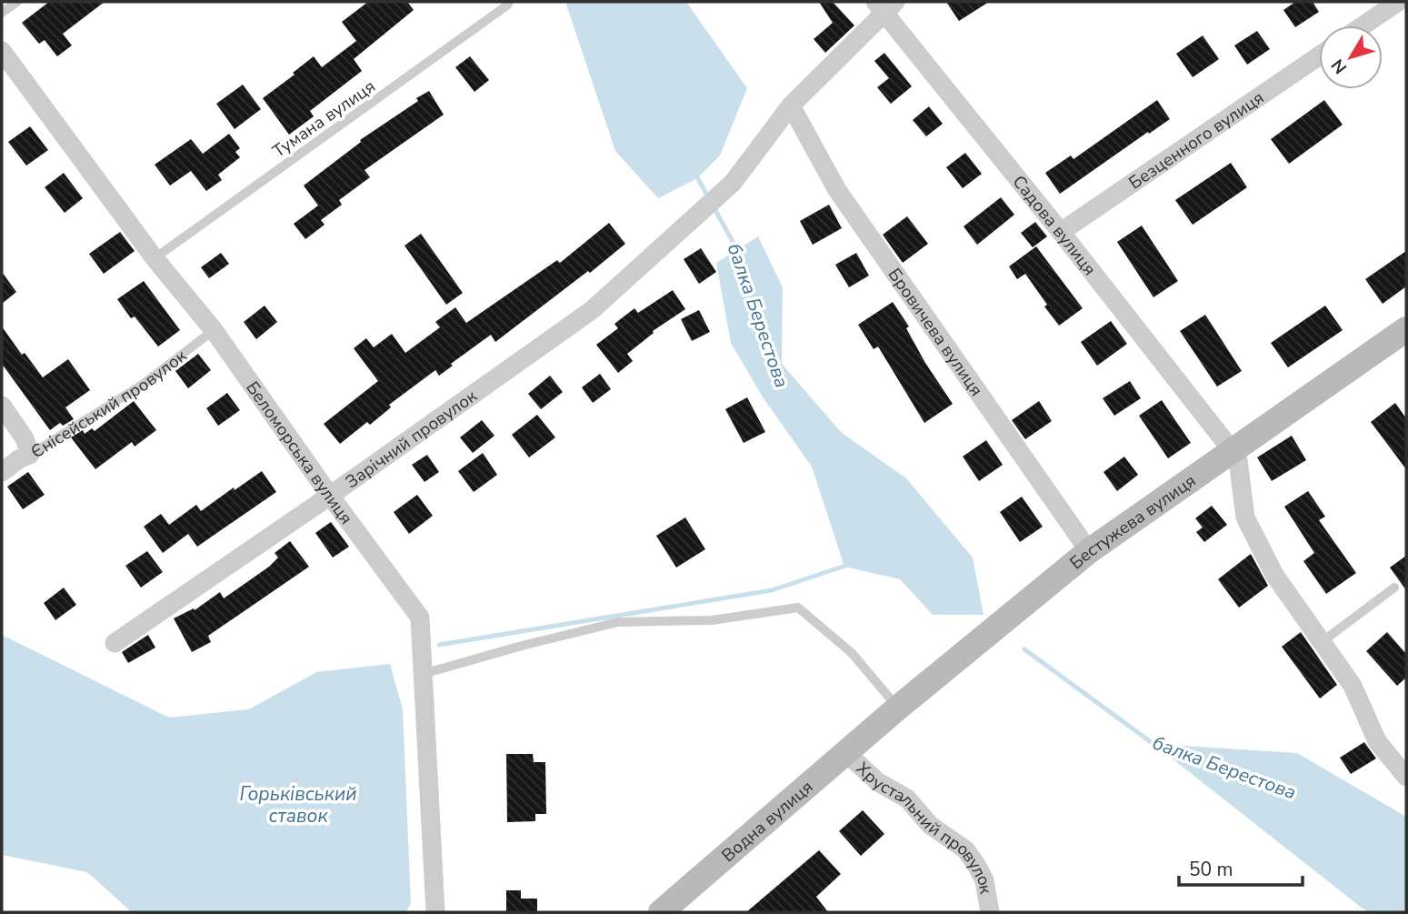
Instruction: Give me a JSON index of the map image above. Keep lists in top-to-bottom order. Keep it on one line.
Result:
{"streets":{"street":["Безценного вулиця","Садова вулиця","Бровичева вулиця","Єнісейський провулок","Зарічний провулок","Беломорська вулиця","Бестужева вулиця","Водна вулиця","Хрустальний провулок"],"lane":["Тумана вулиця"]},"crossings":[["Тумана вулиця","Беломорська вулиця"],["Безценного вулиця","Садова вулиця"],["Садова вулиця","Зарічний провулок"],["Садова вулиця","Бестужева вулиця"],["Бровичева вулиця","Зарічний провулок"],["Бровичева вулиця","Бестужева вулиця"],["Єнісейський провулок","Беломорська вулиця"],["Зарічний провулок","Беломорська вулиця"],["Бестужева вулиця","Водна вулиця"],["Водна вулиця","Хрустальний провулок"]],"water":["балка Берестова","Горьківський ставок"],"scale_bar":"50 m","north":"bottom left"}
